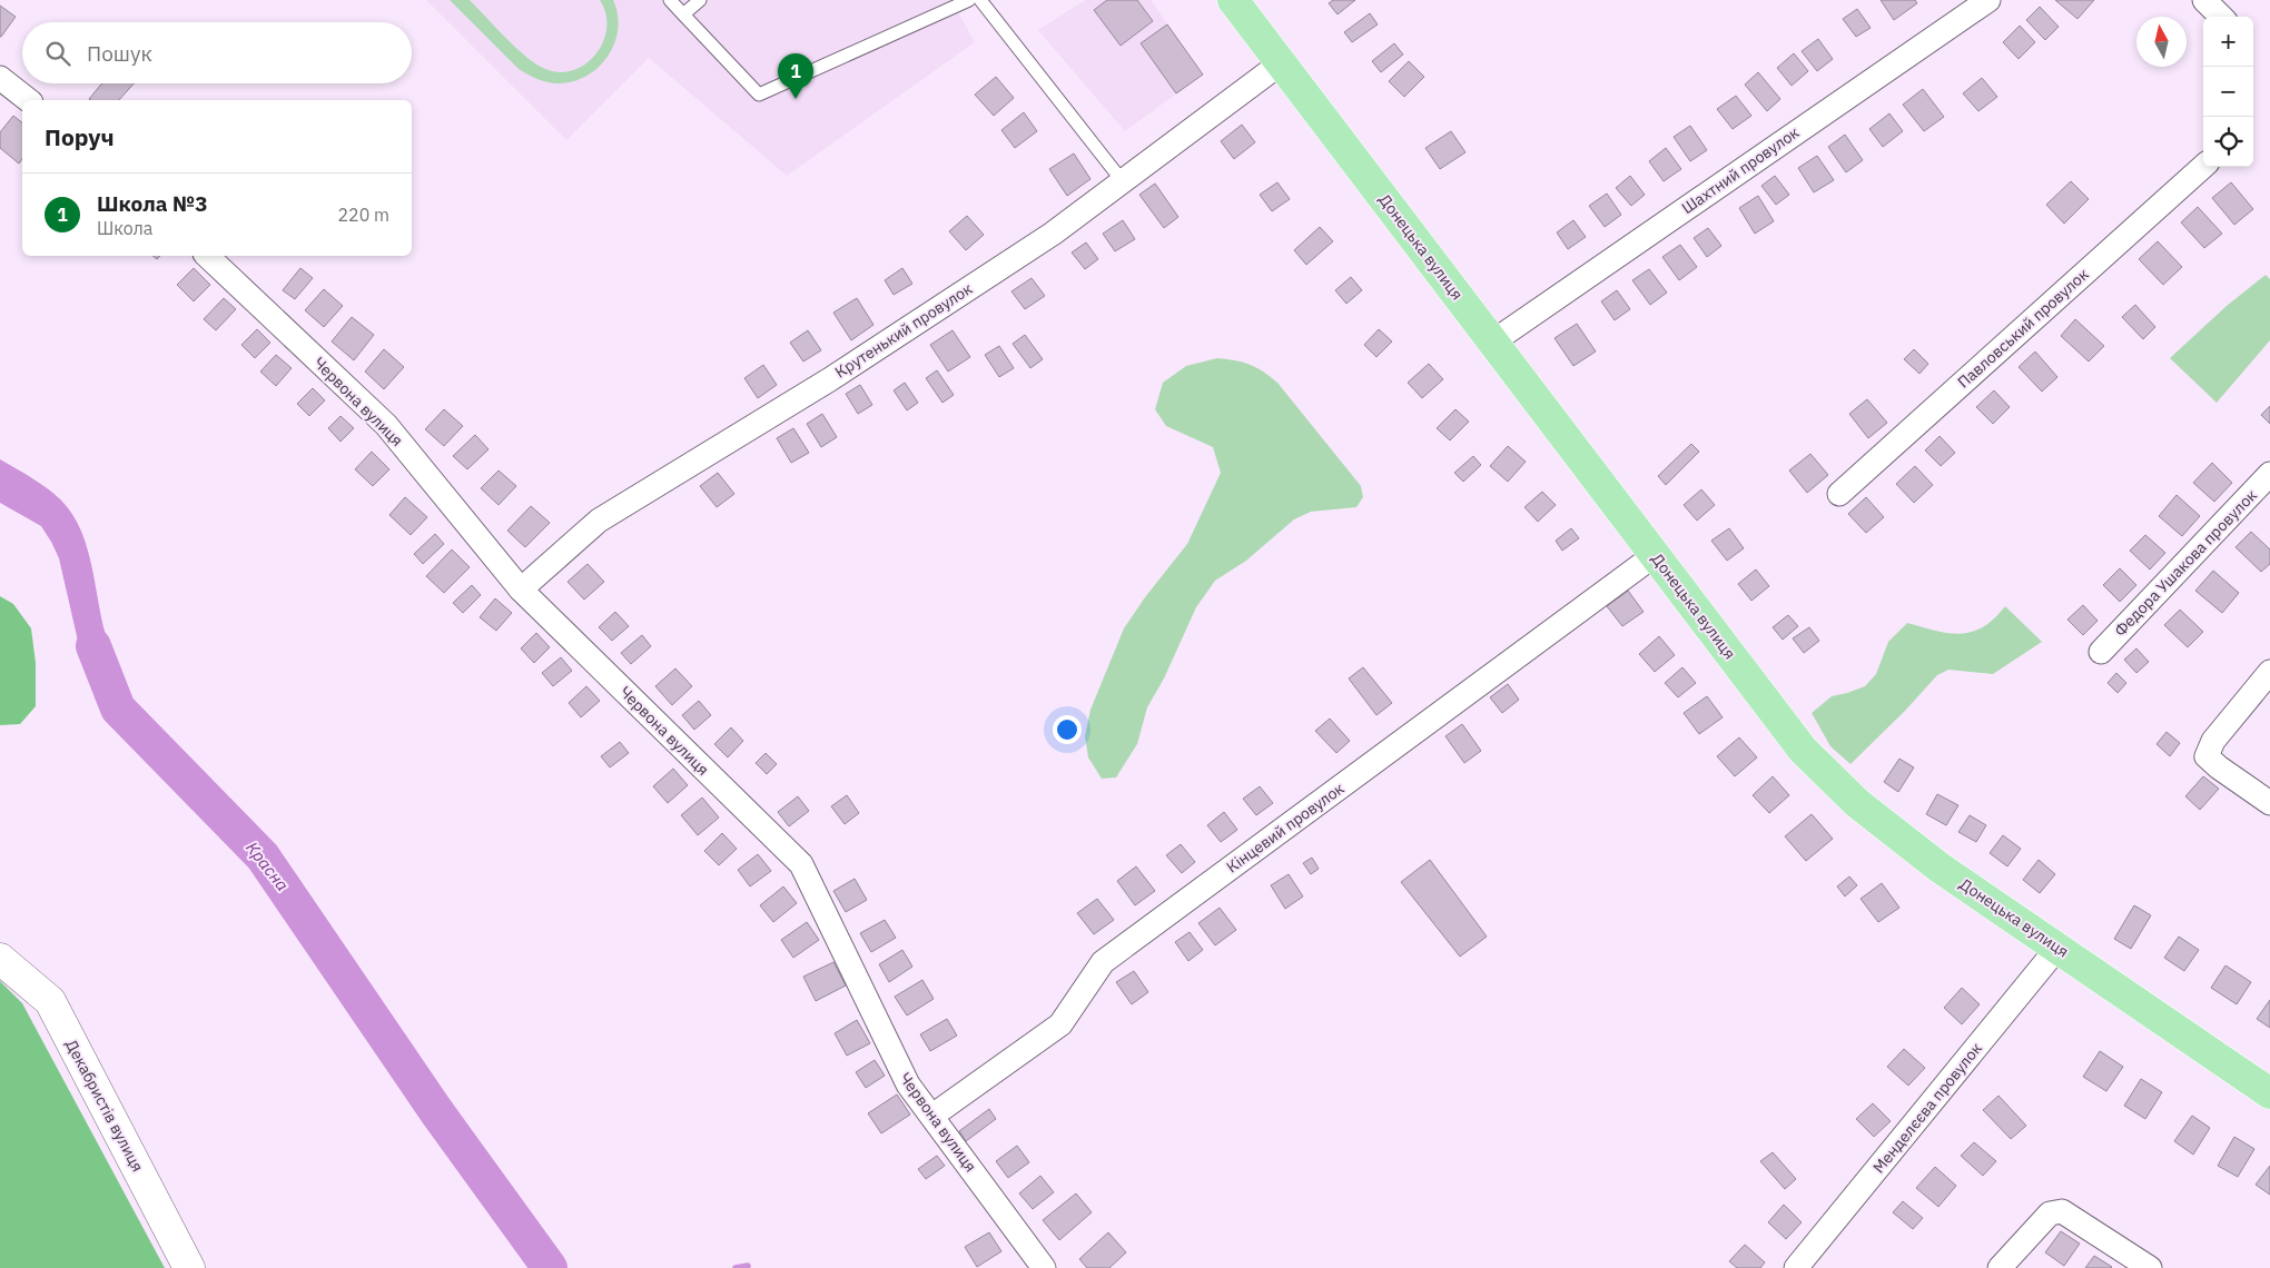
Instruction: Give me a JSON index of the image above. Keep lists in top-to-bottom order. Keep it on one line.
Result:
{"streets":{"main road":["Донецька вулиця"],"street":["Шахтний провулок","Павловський провулок","Крутенький провулок","Червона вулиця","Федора Ушакова провулок","Кінцевий провулок","Декабристів вулиця","Менделєєва провулок"]},"crossings":[["Шахтний провулок","Донецька вулиця"],["Донецька вулиця","Крутенький провулок"],["Донецька вулиця","Кінцевий провулок"],["Донецька вулиця","Менделєєва провулок"],["Крутенький провулок","Червона вулиця"],["Червона вулиця","Кінцевий провулок"]],"water":["Красна"],"north":"top","page":{"map_buttons":["+","−"],"search":"Пошук","pins":"1","heading":"Поруч","list":[{"mark":"1","name":"Школа №3","note":"Школа","value":"220 m"}]}}
